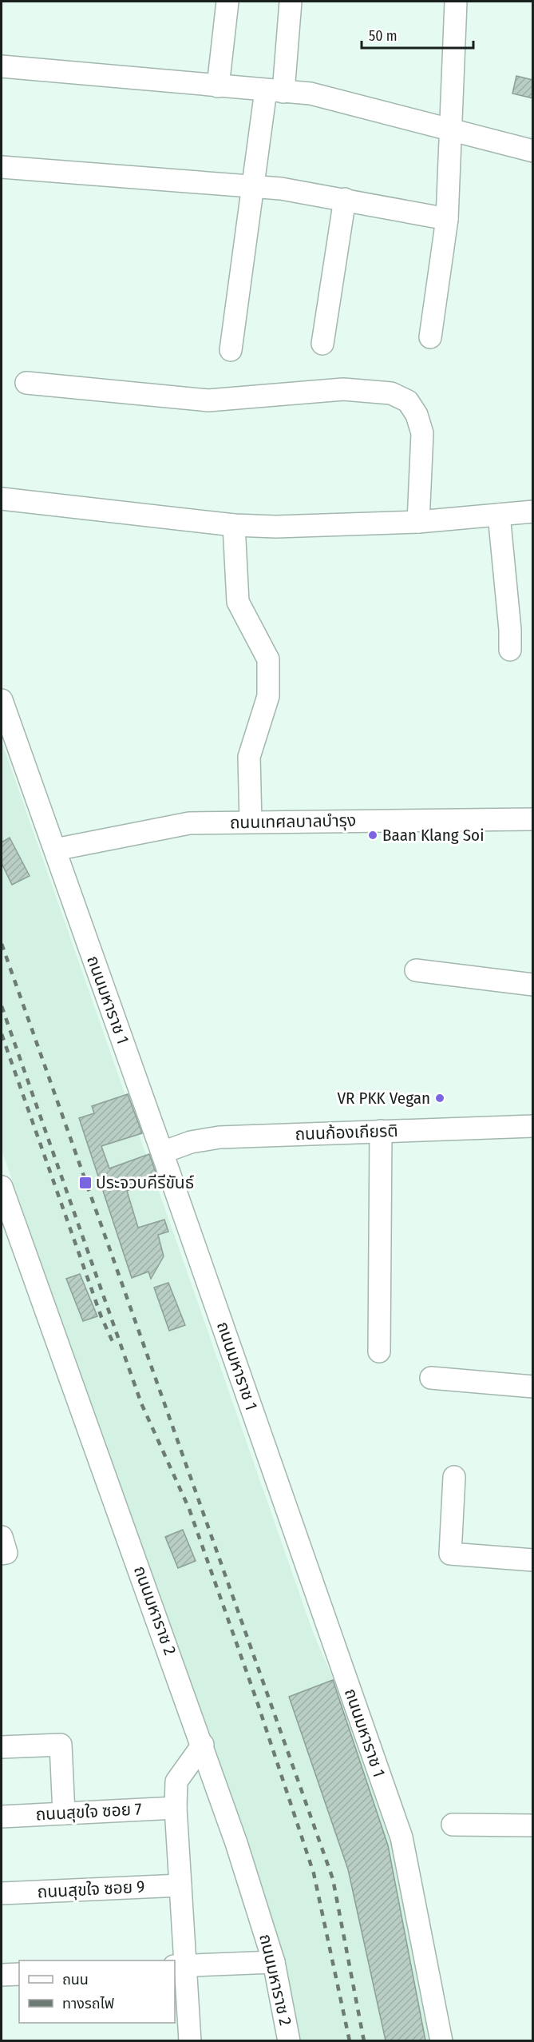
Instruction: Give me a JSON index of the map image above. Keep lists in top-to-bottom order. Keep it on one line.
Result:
{"streets":{"street":["ถนนเทศลบาลบำรุง","ถนนมหาราช 1","ถนนก้องเกียรติ","ถนนมหาราช 2","ถนนสุขใจ ซอย 7","ถนนสุขใจ ซอย 9"]},"crossings":[["ถนนเทศลบาลบำรุง","ถนนมหาราช 1"],["ถนนมหาราช 1","ถนนก้องเกียรติ"]],"places":{"other":["Baan Klang Soi","VR PKK Vegan"],"transit":["ประจวบคีรีขันธ์"]},"legend":["ถนน","ทางรถไฟ"],"scale_bar":"50 m"}
